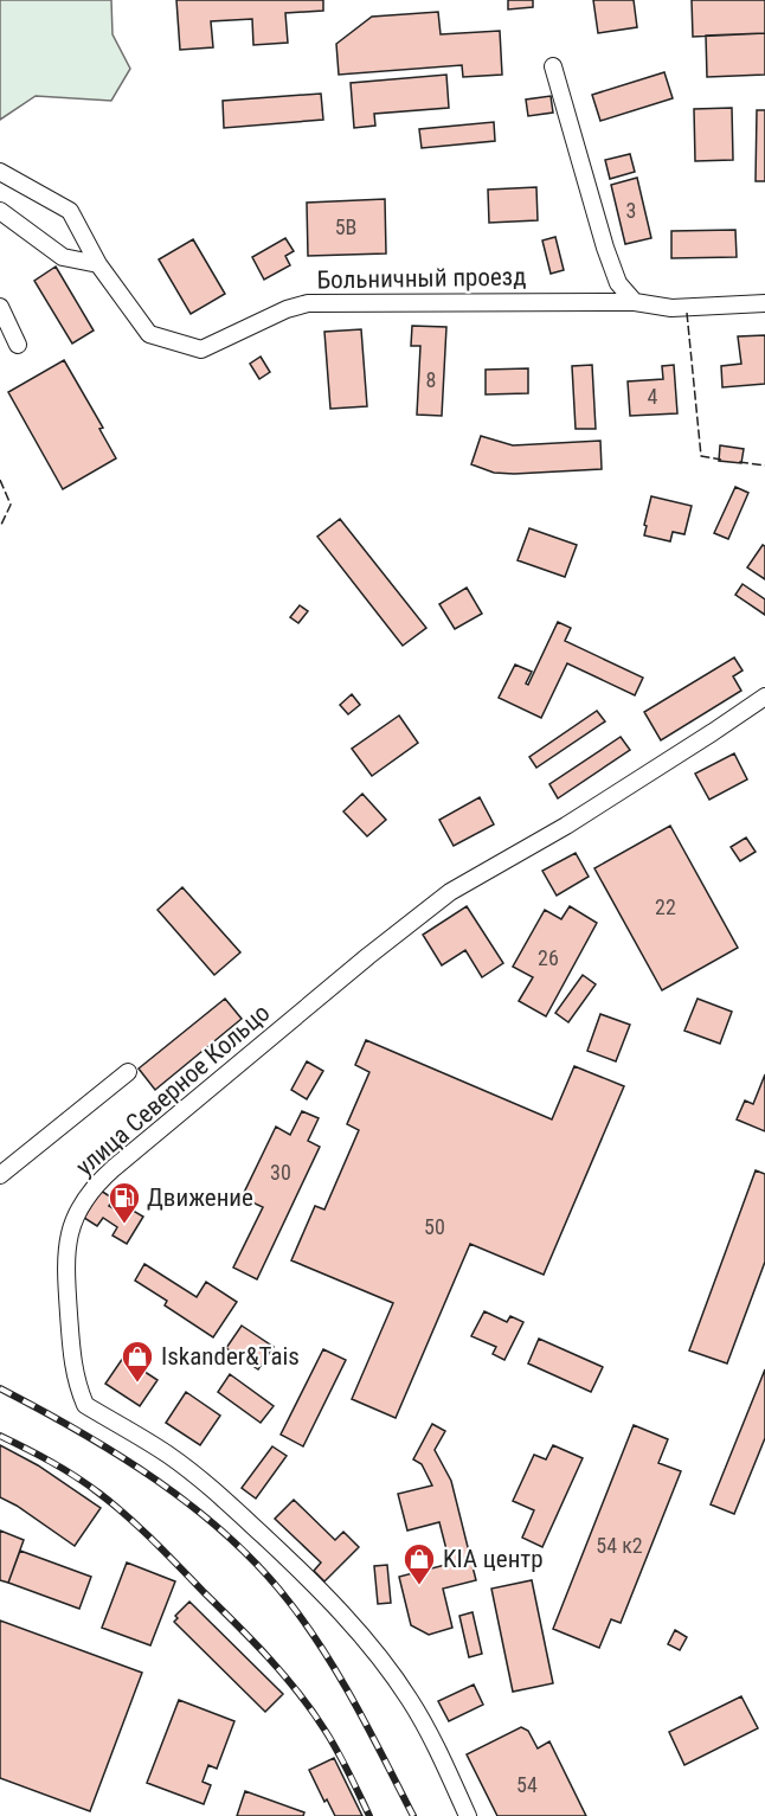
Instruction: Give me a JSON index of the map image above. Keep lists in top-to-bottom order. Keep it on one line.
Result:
{"streets":{"street":["Больничный проезд","улица Северное Кольцо"]},"places":{"fuel station":["Движение"],"shop":["Iskander&Tais","KIA центр"]},"house_numbers":["3","5В","8","4","22","26","30","50","54 к2","54"]}
